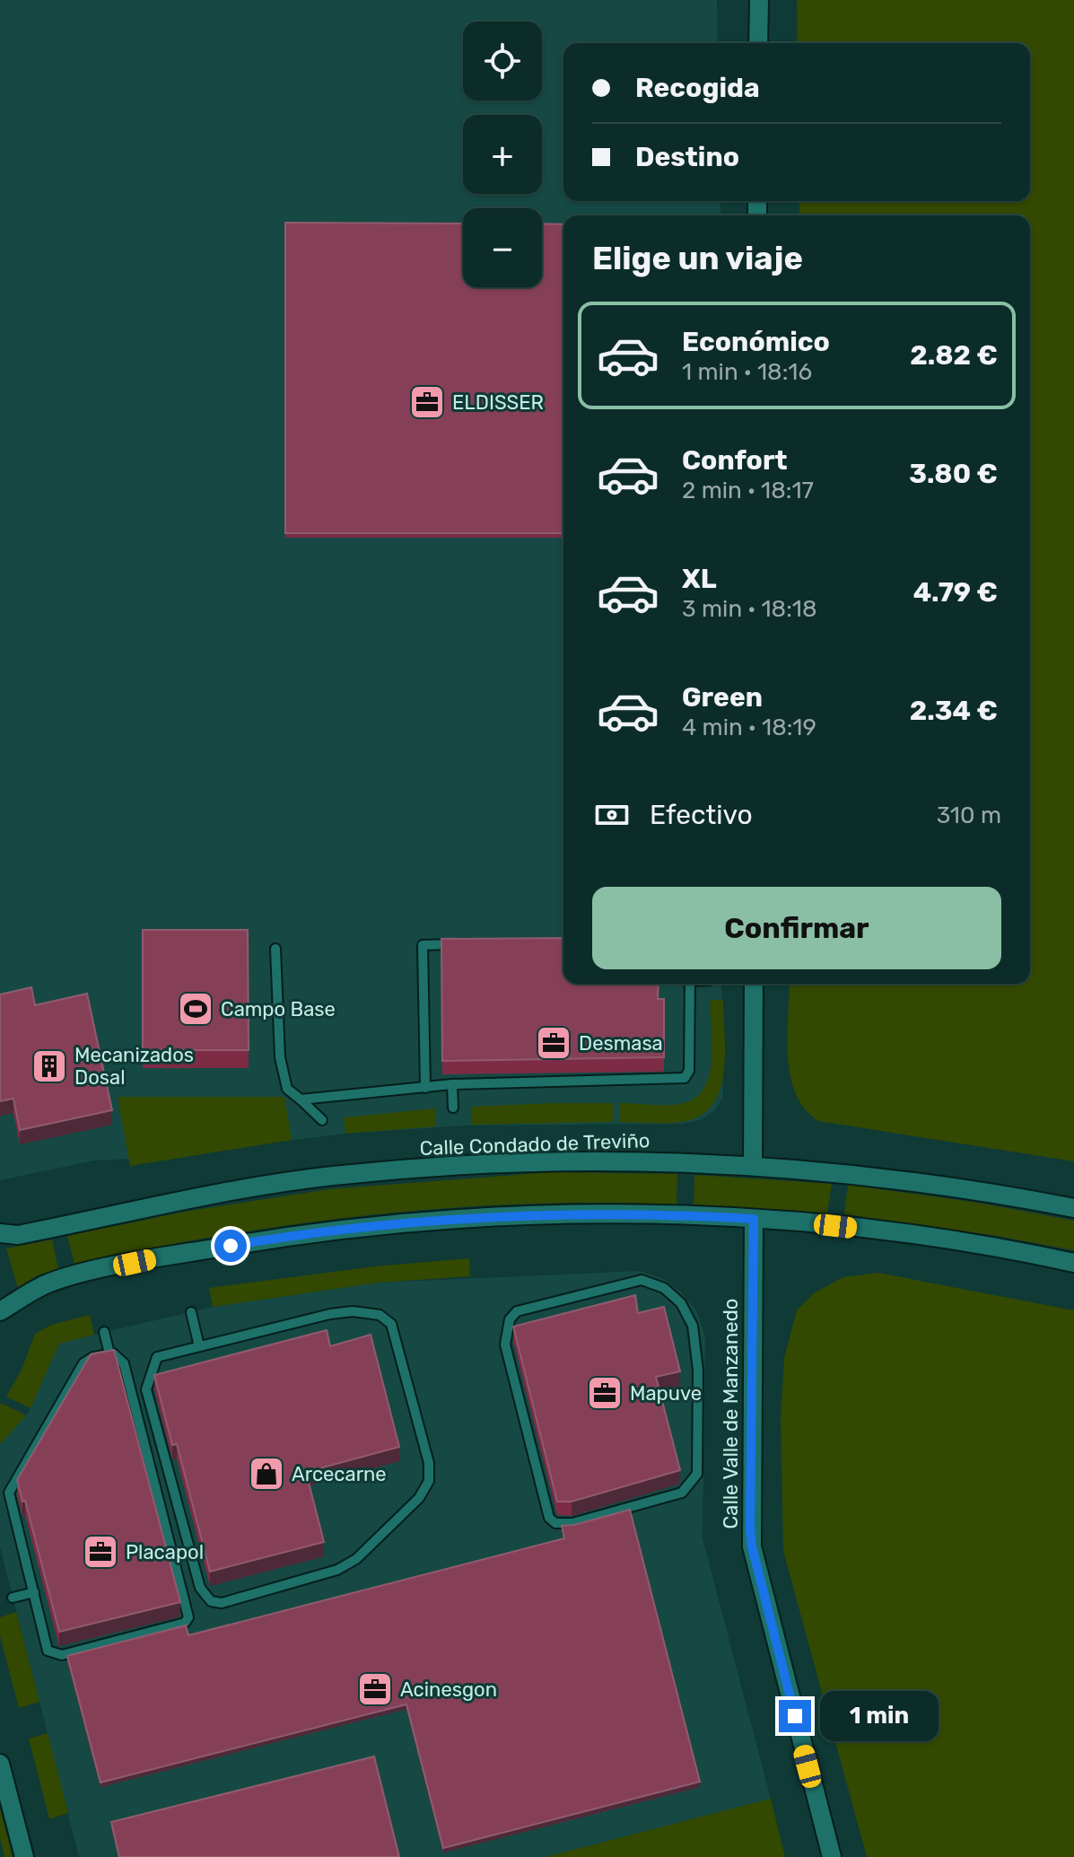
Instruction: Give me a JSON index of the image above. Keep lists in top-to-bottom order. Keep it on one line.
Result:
{"streets":{"street":["Calle Condado de Treviño","Calle Valle de Manzanedo"]},"places":{"office":["ELDISSER","Desmasa","Mapuve","Placapol","Acinesgon"],"sports":["Campo Base"],"building":["Mecanizados Dosal"],"shop":["Arcecarne"]},"page":{"map_buttons":["+","−"],"banner":["Recogida","Destino"],"heading":"Elige un viaje","list":[{"name":"Económico","note":"1 min · 18:16","value":"2.82 €"},{"name":"Confort","note":"2 min · 18:17","value":"3.80 €"},{"name":"XL","note":"3 min · 18:18","value":"4.79 €"},{"name":"Green","note":"4 min · 18:19","value":"2.34 €"}],"pay":["Efectivo","310 m"],"buttons":"Confirmar","bubble":"1 min"}}
